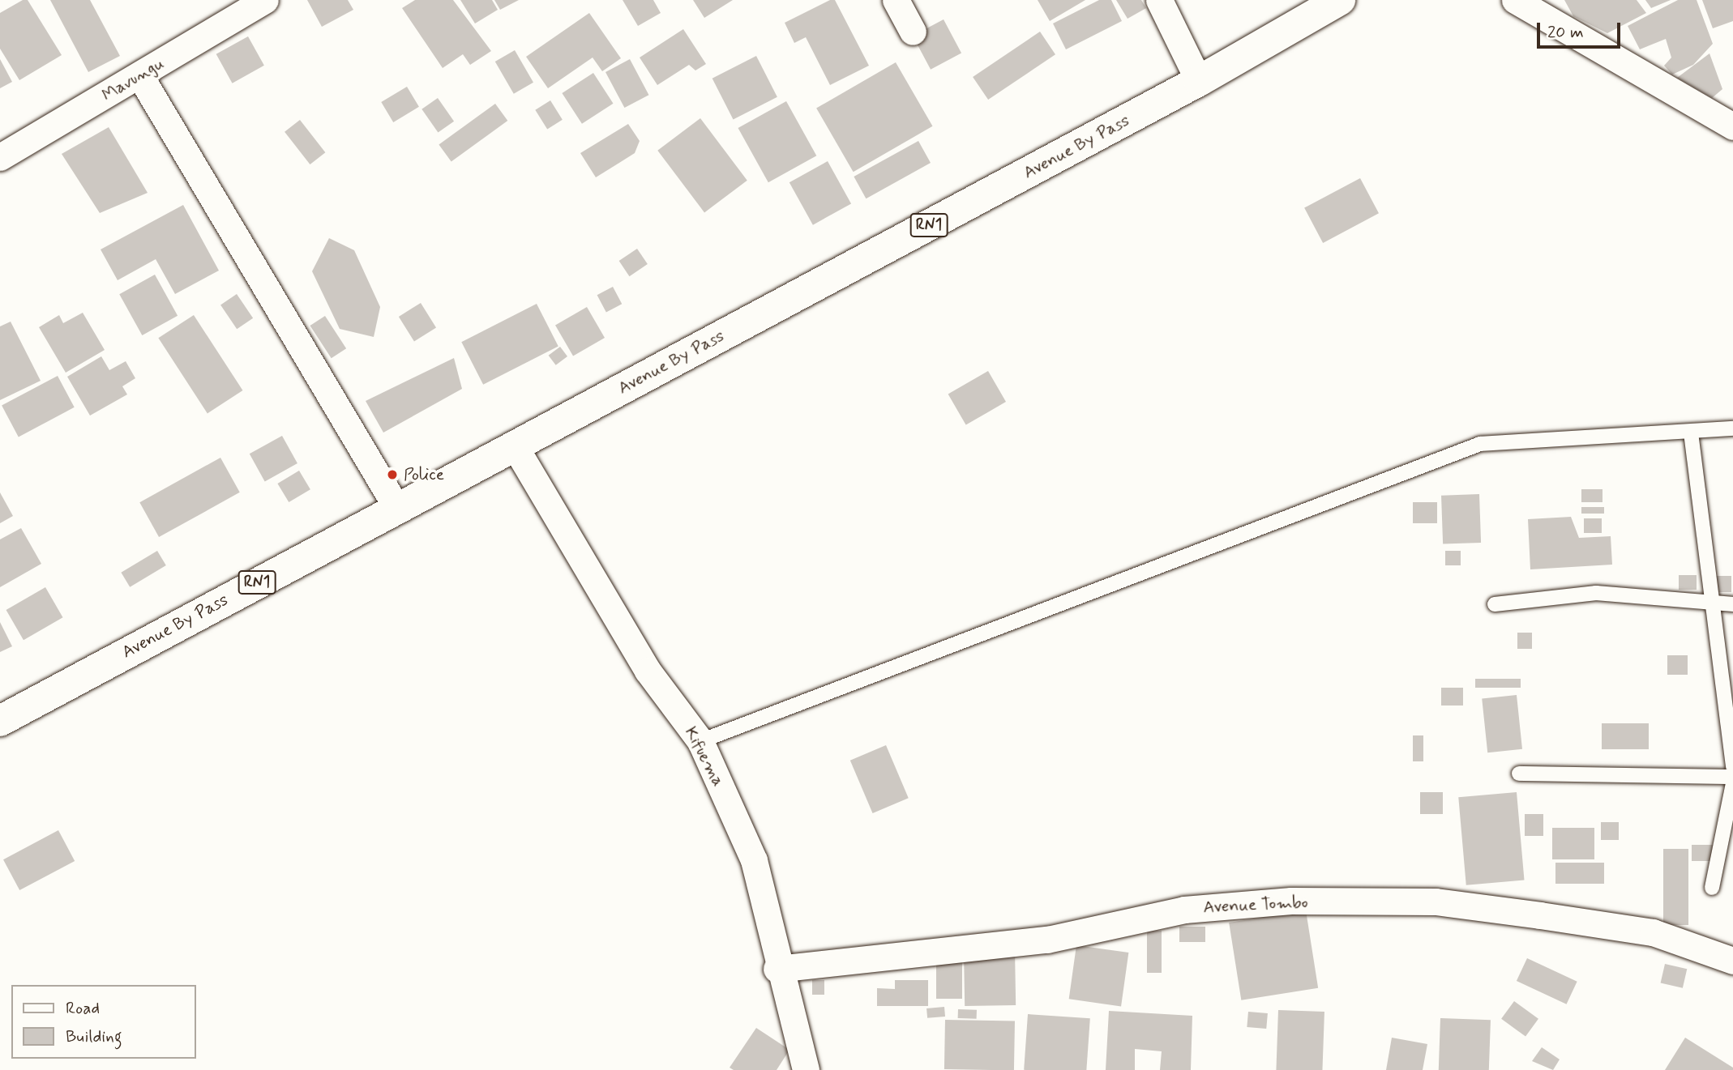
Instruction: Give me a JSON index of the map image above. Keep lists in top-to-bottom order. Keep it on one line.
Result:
{"streets":{"highway":["Avenue By Pass","RN1"],"street":["Mavungu","Kifuema","Avenue Tombo"]},"crossings":[["Avenue By Pass","Kifuema"],["Kifuema","Avenue Tombo"]],"places":["Police"],"legend":["Road","Building"],"scale_bar":"20 m"}
